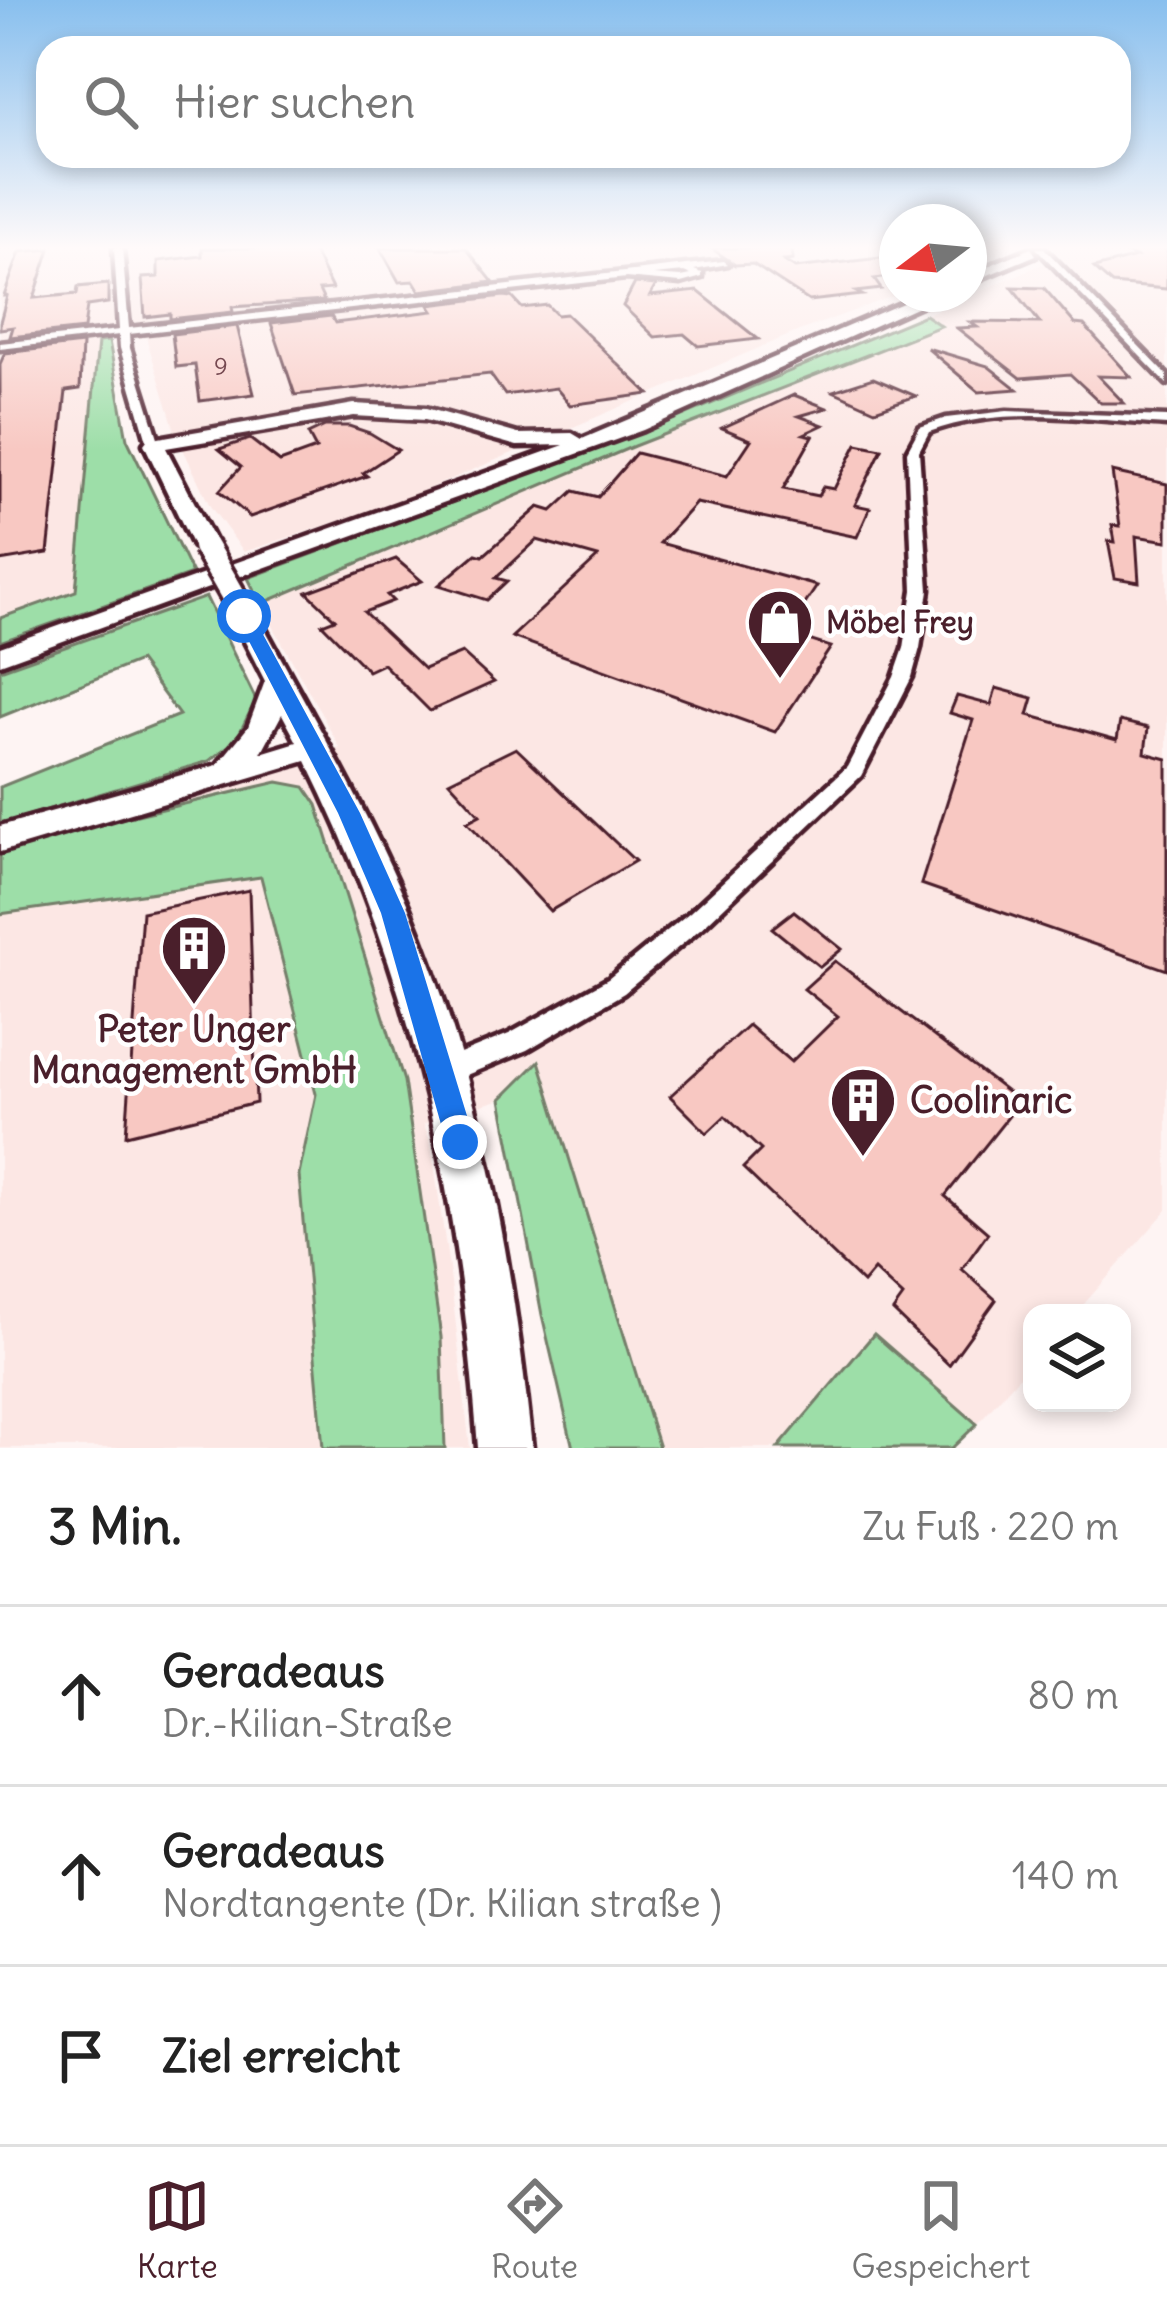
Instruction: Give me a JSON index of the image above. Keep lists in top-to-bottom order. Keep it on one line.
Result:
{"places":{"shop":["Möbel Frey"],"building":["Peter Unger Management GmbH","Coolinaric"]},"house_numbers":["9"],"north":"left","page":{"search":"Hier suchen","heading":["3 Min.","Zu Fuß · 220 m"],"list":[["Geradeaus","Dr.-Kilian-Straße","80 m"],["Geradeaus","Nordtangente (Dr. Kilian straße )","140 m"],"Ziel erreicht"],"nav":["Karte","Route","Gespeichert"]}}
